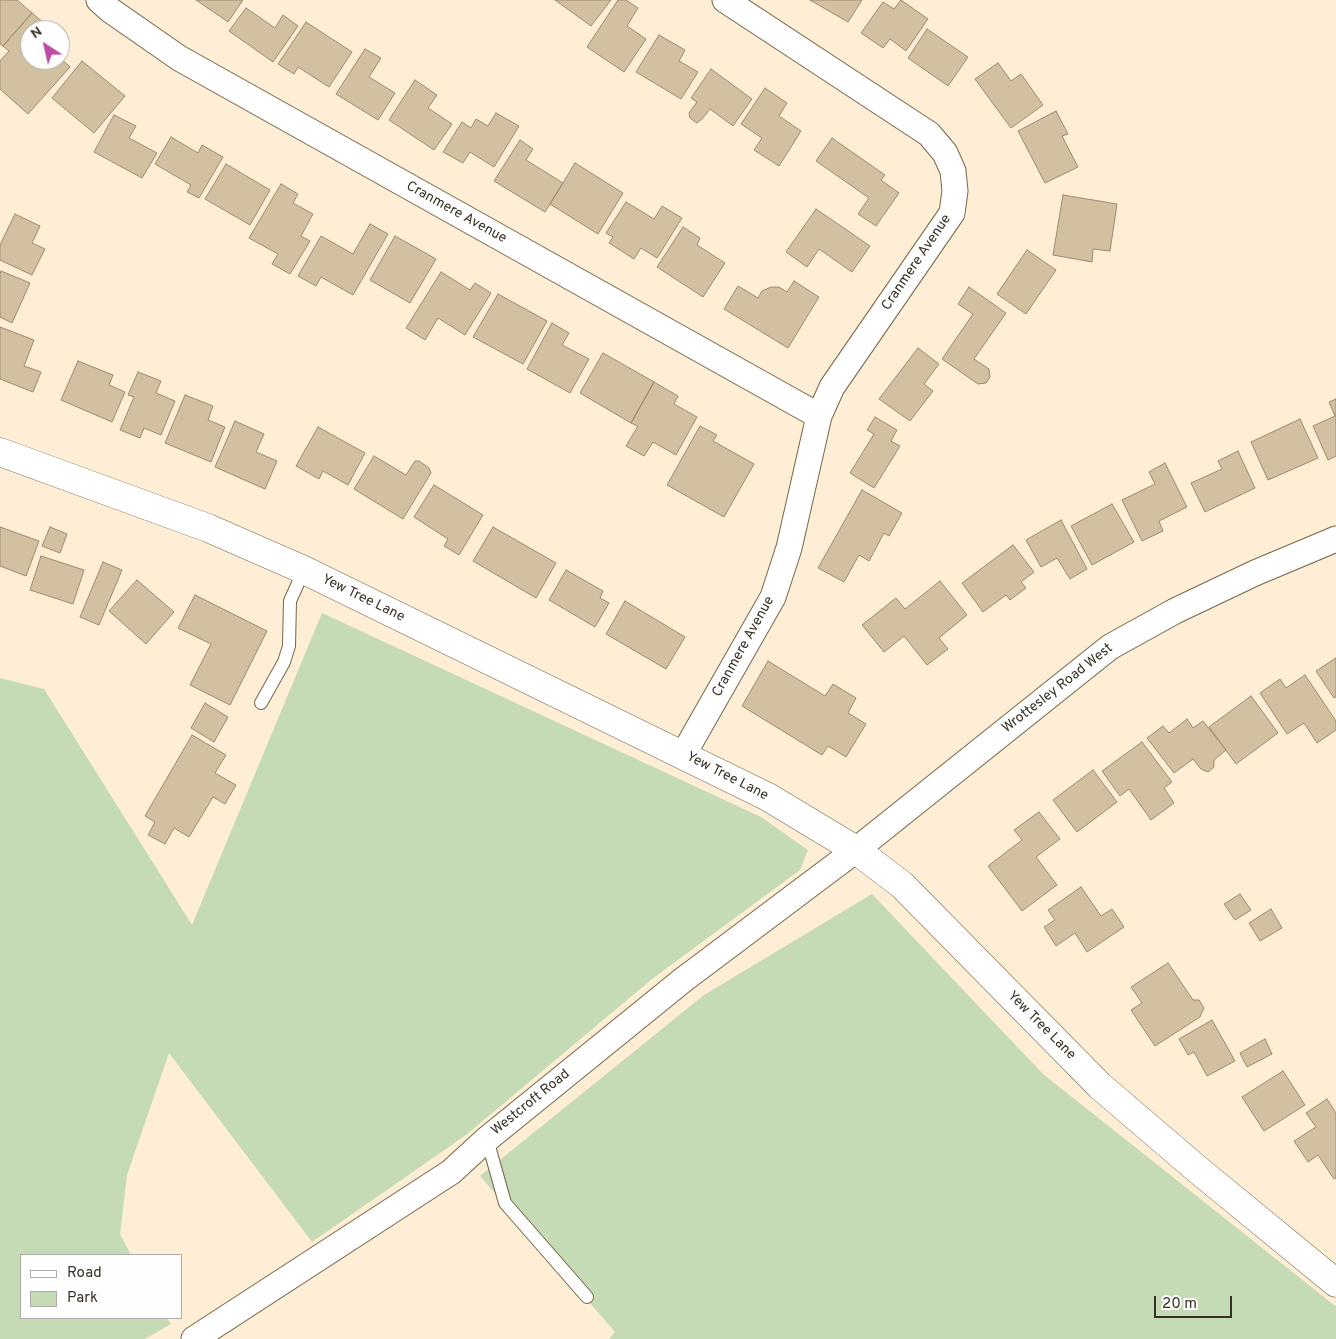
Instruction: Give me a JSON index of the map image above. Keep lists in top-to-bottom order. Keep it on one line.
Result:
{"streets":{"street":["Cranmere Avenue","Yew Tree Lane","Wrottesley Road West","Westcroft Road"]},"crossings":[["Cranmere Avenue","Yew Tree Lane"],["Yew Tree Lane","Wrottesley Road West"],["Yew Tree Lane","Westcroft Road"],["Wrottesley Road West","Westcroft Road"]],"legend":["Road","Park"],"scale_bar":"20 m","north":"top left"}
